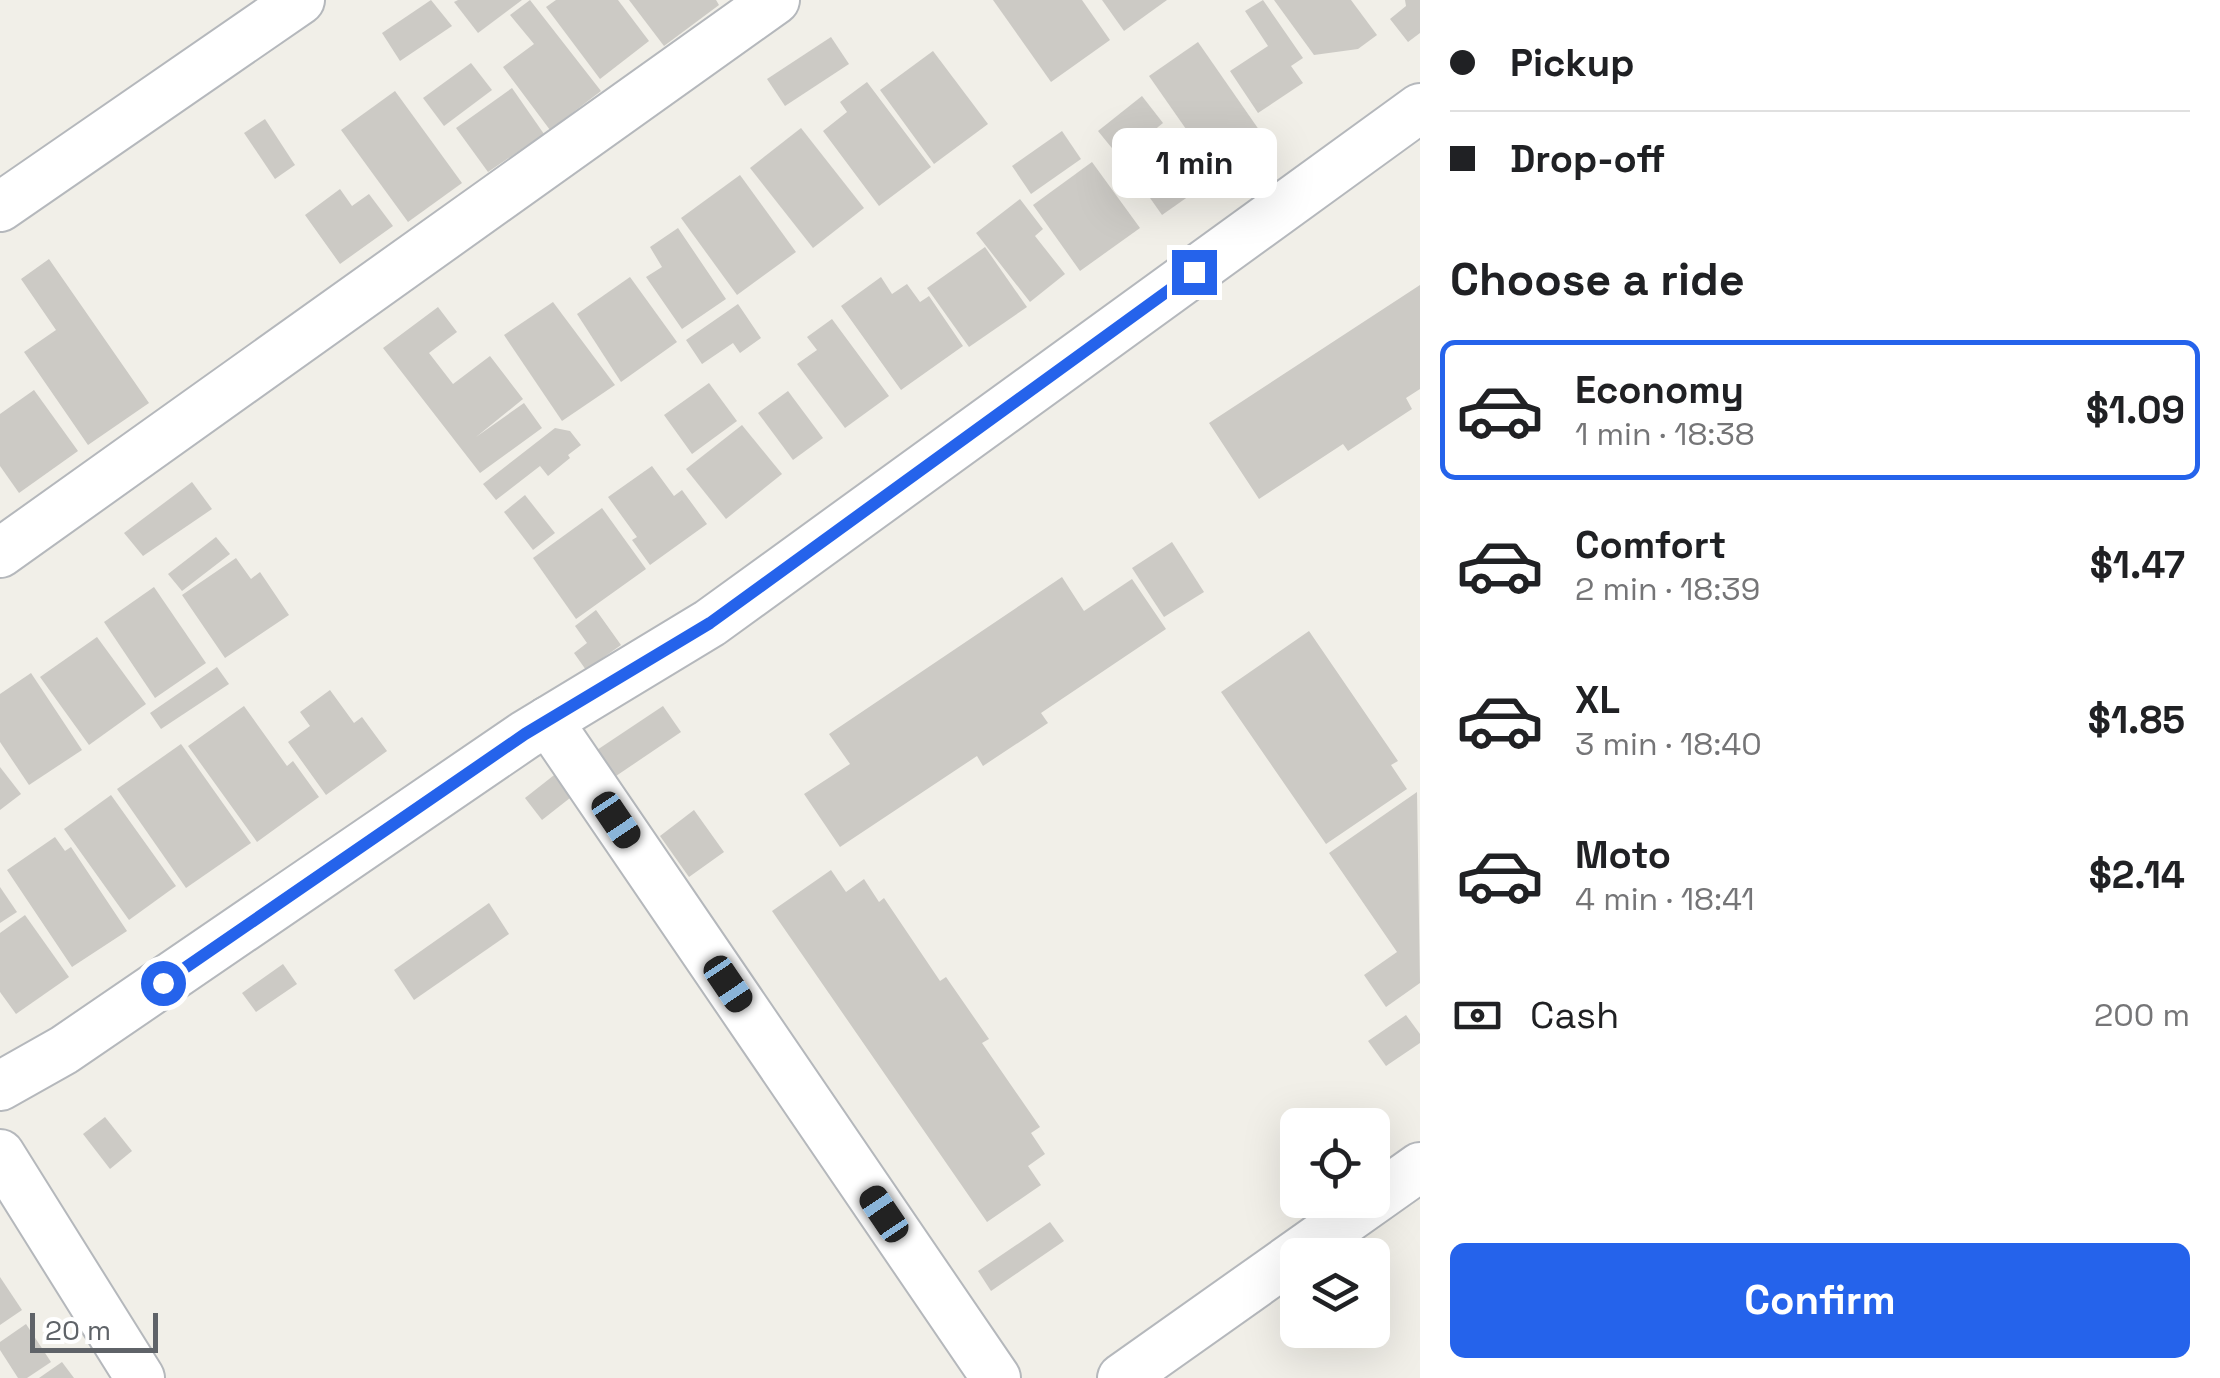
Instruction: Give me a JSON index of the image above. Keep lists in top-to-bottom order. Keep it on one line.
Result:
{"scale_bar":"20 m","page":{"banner":["Pickup","Drop-off"],"bubble":"1 min","heading":"Choose a ride","list":[{"name":"Economy","note":"1 min · 18:38","value":"$1.09"},{"name":"Comfort","note":"2 min · 18:39","value":"$1.47"},{"name":"XL","note":"3 min · 18:40","value":"$1.85"},{"name":"Moto","note":"4 min · 18:41","value":"$2.14"}],"pay":["Cash","200 m"],"buttons":"Confirm","scale":"20 m"}}
